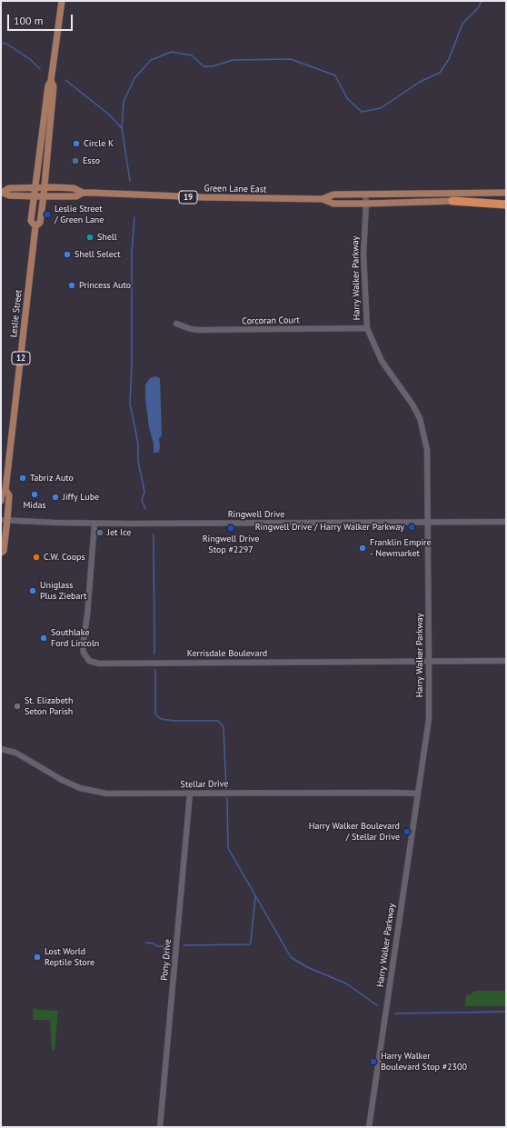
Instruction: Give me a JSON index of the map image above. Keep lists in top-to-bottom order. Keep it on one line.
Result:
{"streets":{"main road":["Green Lane East","19","Leslie Street","12"],"street":["Harry Walker Parkway","Corcoran Court","Ringwell Drive","Kerrisdale Boulevard","Stellar Drive","Pony Drive"]},"crossings":[["Green Lane East","Harry Walker Parkway"],["Green Lane East","Leslie Street"],["Harry Walker Parkway","Corcoran Court"],["Harry Walker Parkway","Ringwell Drive"],["Harry Walker Parkway","Kerrisdale Boulevard"],["Harry Walker Parkway","Stellar Drive"],["Leslie Street","Ringwell Drive"],["Ringwell Drive","Kerrisdale Boulevard"],["Stellar Drive","Pony Drive"]],"places":["Circle K","Esso","Leslie Street / Green Lane","Shell","Shell Select","Princess Auto","Tabriz Auto","Midas","Jiffy Lube","Ringwell Drive / Harry Walker Parkway","Ringwell Drive Stop #2297","Jet Ice","Franklin Empire - Newmarket","C.W. Coops","Uniglass Plus Ziebart","Southlake Ford Lincoln","St. Elizabeth Seton Parish","Harry Walker Boulevard / Stellar Drive","Lost World Reptile Store","Harry Walker Boulevard Stop #2300"],"scale_bar":"100 m"}
